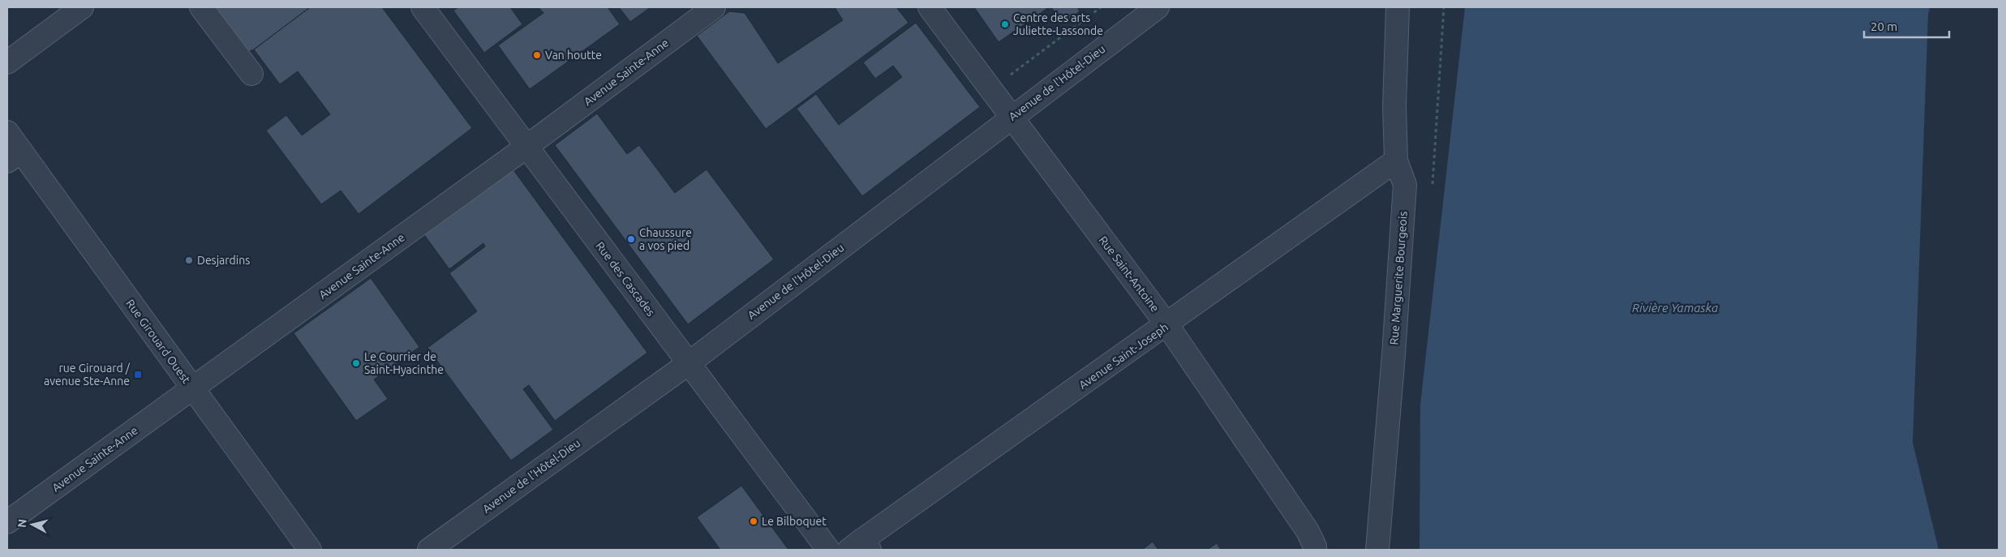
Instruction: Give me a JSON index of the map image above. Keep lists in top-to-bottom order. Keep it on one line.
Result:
{"streets":{"street":["Avenue Sainte-Anne","Avenue de l'Hôtel-Dieu","Rue Saint-Antoine","Rue Marguerite Bourgeois","Rue des Cascades","Rue Girouard Ouest","Avenue Saint-Joseph"]},"crossings":[["Avenue Sainte-Anne","Rue des Cascades"],["Avenue Sainte-Anne","Rue Girouard Ouest"],["Avenue de l'Hôtel-Dieu","Rue Saint-Antoine"],["Avenue de l'Hôtel-Dieu","Rue des Cascades"],["Rue Saint-Antoine","Avenue Saint-Joseph"],["Rue Marguerite Bourgeois","Avenue Saint-Joseph"]],"water":["Rivière Yamaska"],"places":{"other":["Centre des arts Juliette-Lassonde","Van houtte","Chaussure a vos pied","Desjardins","Le Courrier de Saint-Hyacinthe","Le Bilboquet"],"transit":["rue Girouard / avenue Ste-Anne"]},"scale_bar":"20 m","north":"left"}
